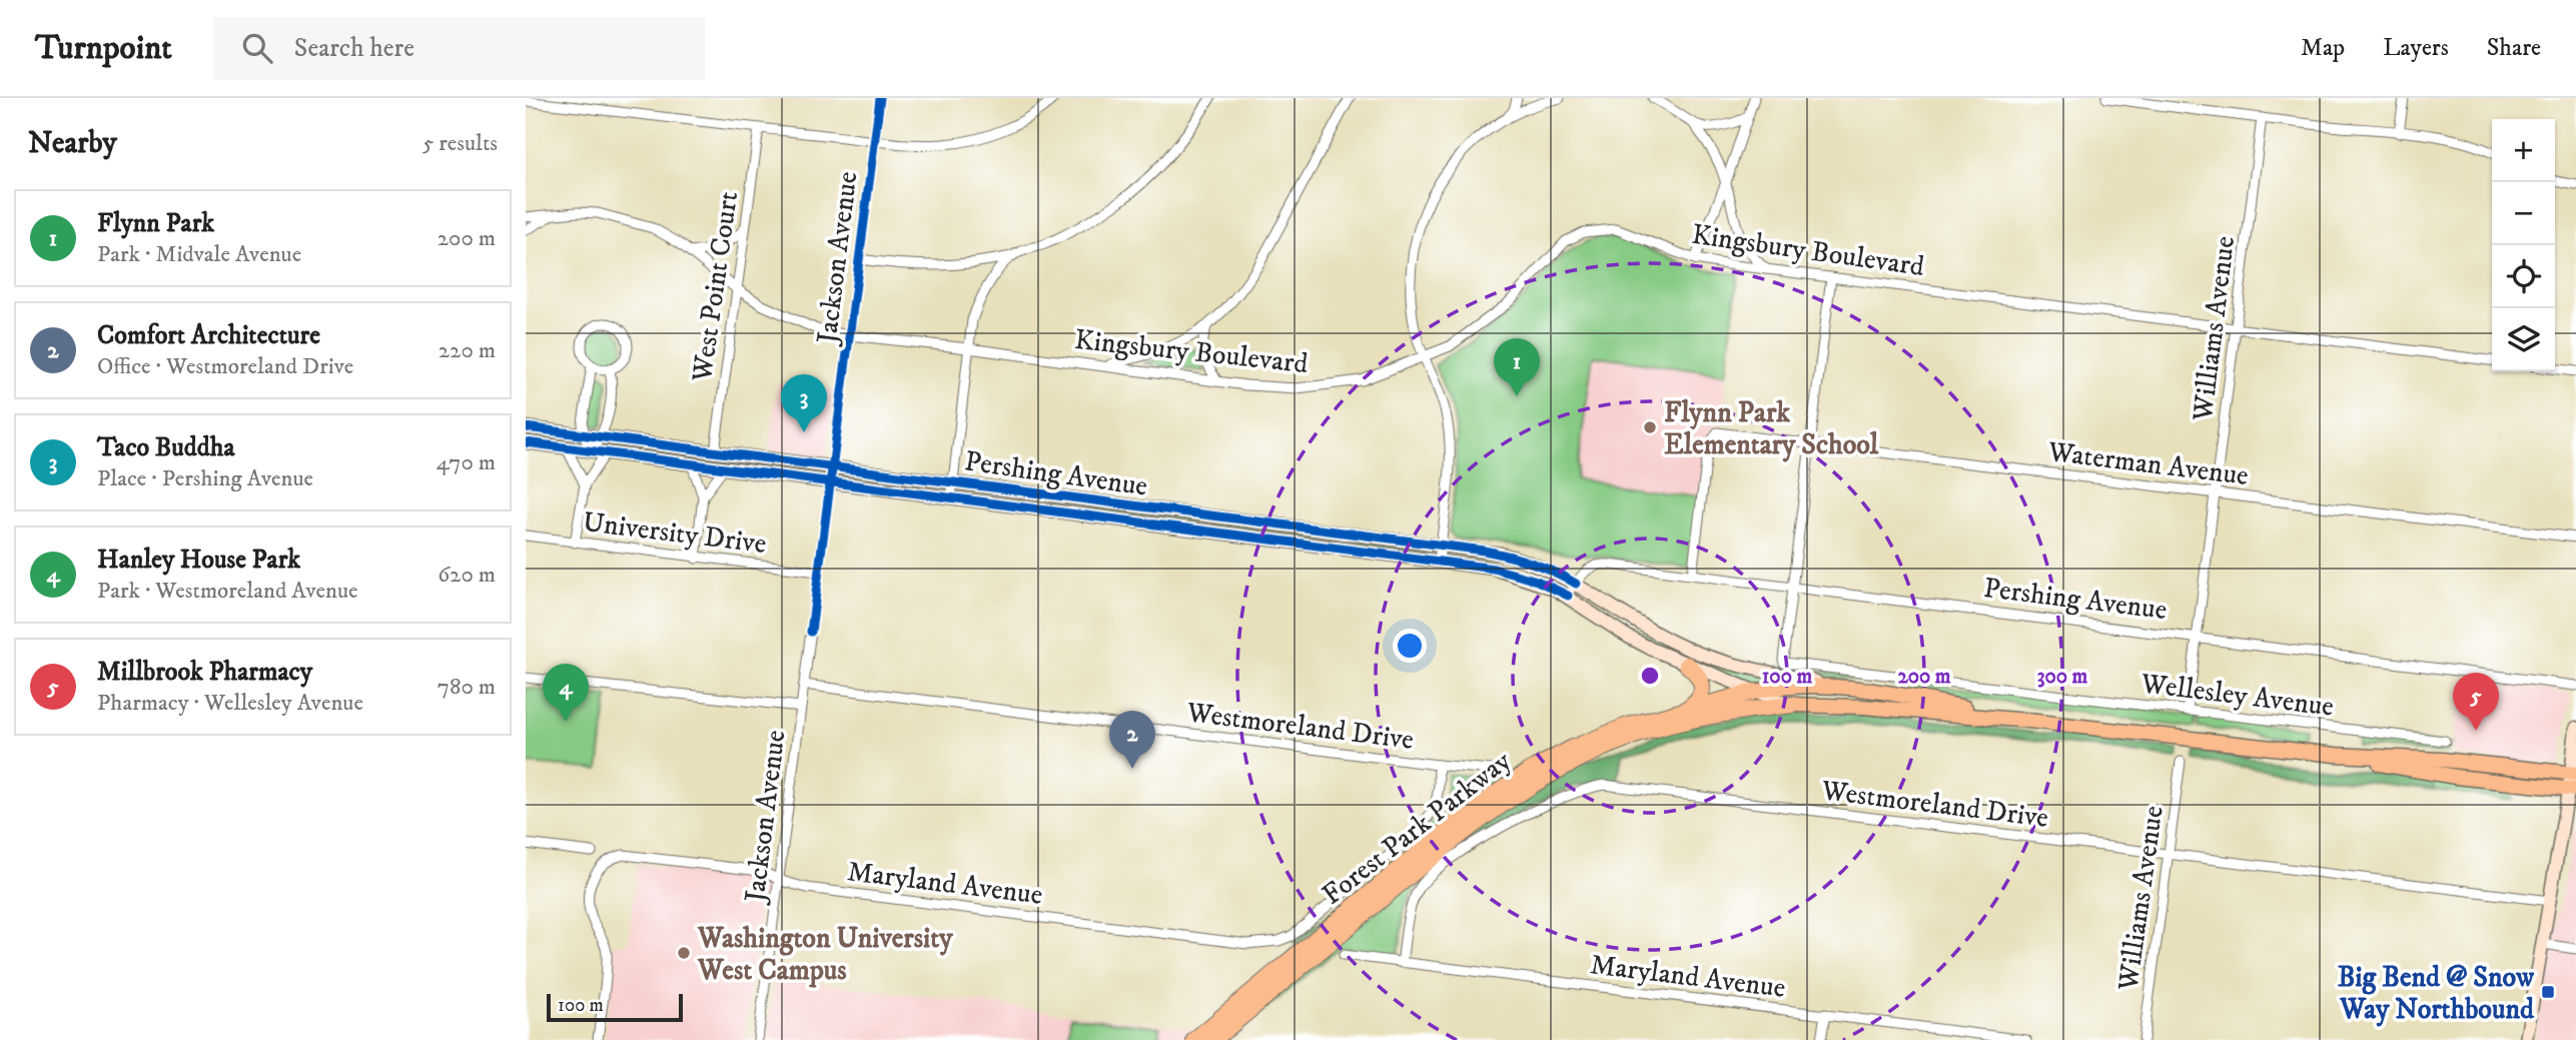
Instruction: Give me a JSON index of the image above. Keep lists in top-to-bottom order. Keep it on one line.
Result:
{"streets":{"highway":["Forest Park Parkway"],"street":["Kingsbury Boulevard","Jackson Avenue","West Point Court","Williams Avenue","Waterman Avenue","Pershing Avenue","University Drive","Wellesley Avenue","Westmoreland Drive","Maryland Avenue"]},"crossings":[["Kingsbury Boulevard","Jackson Avenue"],["Kingsbury Boulevard","West Point Court"],["Kingsbury Boulevard","Williams Avenue"],["Kingsbury Boulevard","Wellesley Avenue"],["Jackson Avenue","Pershing Avenue"],["Jackson Avenue","University Drive"],["Jackson Avenue","Westmoreland Drive"],["Jackson Avenue","Maryland Avenue"],["West Point Court","Pershing Avenue"],["Williams Avenue","Waterman Avenue"],["Williams Avenue","Pershing Avenue"],["Williams Avenue","Wellesley Avenue"],["Williams Avenue","Westmoreland Drive"],["Waterman Avenue","Pershing Avenue"],["Waterman Avenue","Wellesley Avenue"],["Pershing Avenue","Wellesley Avenue"],["Pershing Avenue","Forest Park Parkway"],["Westmoreland Drive","Maryland Avenue"]],"places":{"other":["Flynn Park Elementary School","Washington University West Campus"],"transit":["Big Bend @ Snow Way Northbound"]},"scale_bar":"100 m","page":{"header":"Turnpoint","search":"Search here","nav":["Map","Layers","Share"],"heading":["Nearby","5 results"],"map_buttons":["+","−"],"list":[{"mark":"1","name":"Flynn Park","note":"Park · Midvale Avenue","value":"200 m"},{"mark":"2","name":"Comfort Architecture","note":"Office · Westmoreland Drive","value":"220 m"},{"mark":"3","name":"Taco Buddha","note":"Place · Pershing Avenue","value":"470 m"},{"mark":"4","name":"Hanley House Park","note":"Park · Westmoreland Avenue","value":"620 m"},{"mark":"5","name":"Millbrook Pharmacy","note":"Pharmacy · Wellesley Avenue","value":"780 m"}],"pins":["1","3","4","5","2"],"scale":"100 m"},"rings":["100 m","200 m","300 m"]}
